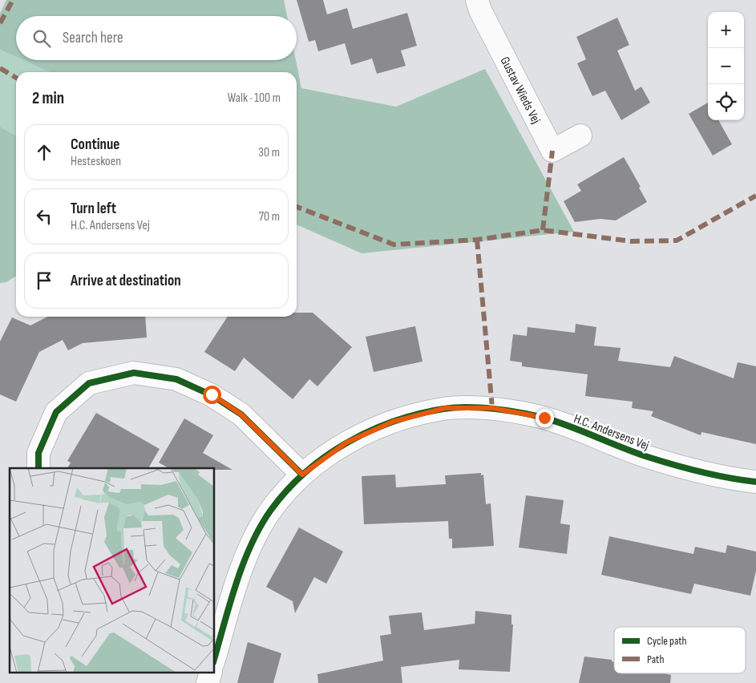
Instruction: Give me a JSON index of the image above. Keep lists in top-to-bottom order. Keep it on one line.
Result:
{"streets":{"street":["Gustav Wieds Vej","H.C. Andersens Vej"]},"legend":["Cycle path","Path"],"page":{"map_buttons":["+","−"],"search":"Search here","heading":["2 min","Walk · 100 m"],"list":[["Continue","Hesteskoen","30 m"],["Turn left","H.C. Andersens Vej","70 m"],"Arrive at destination"]}}
